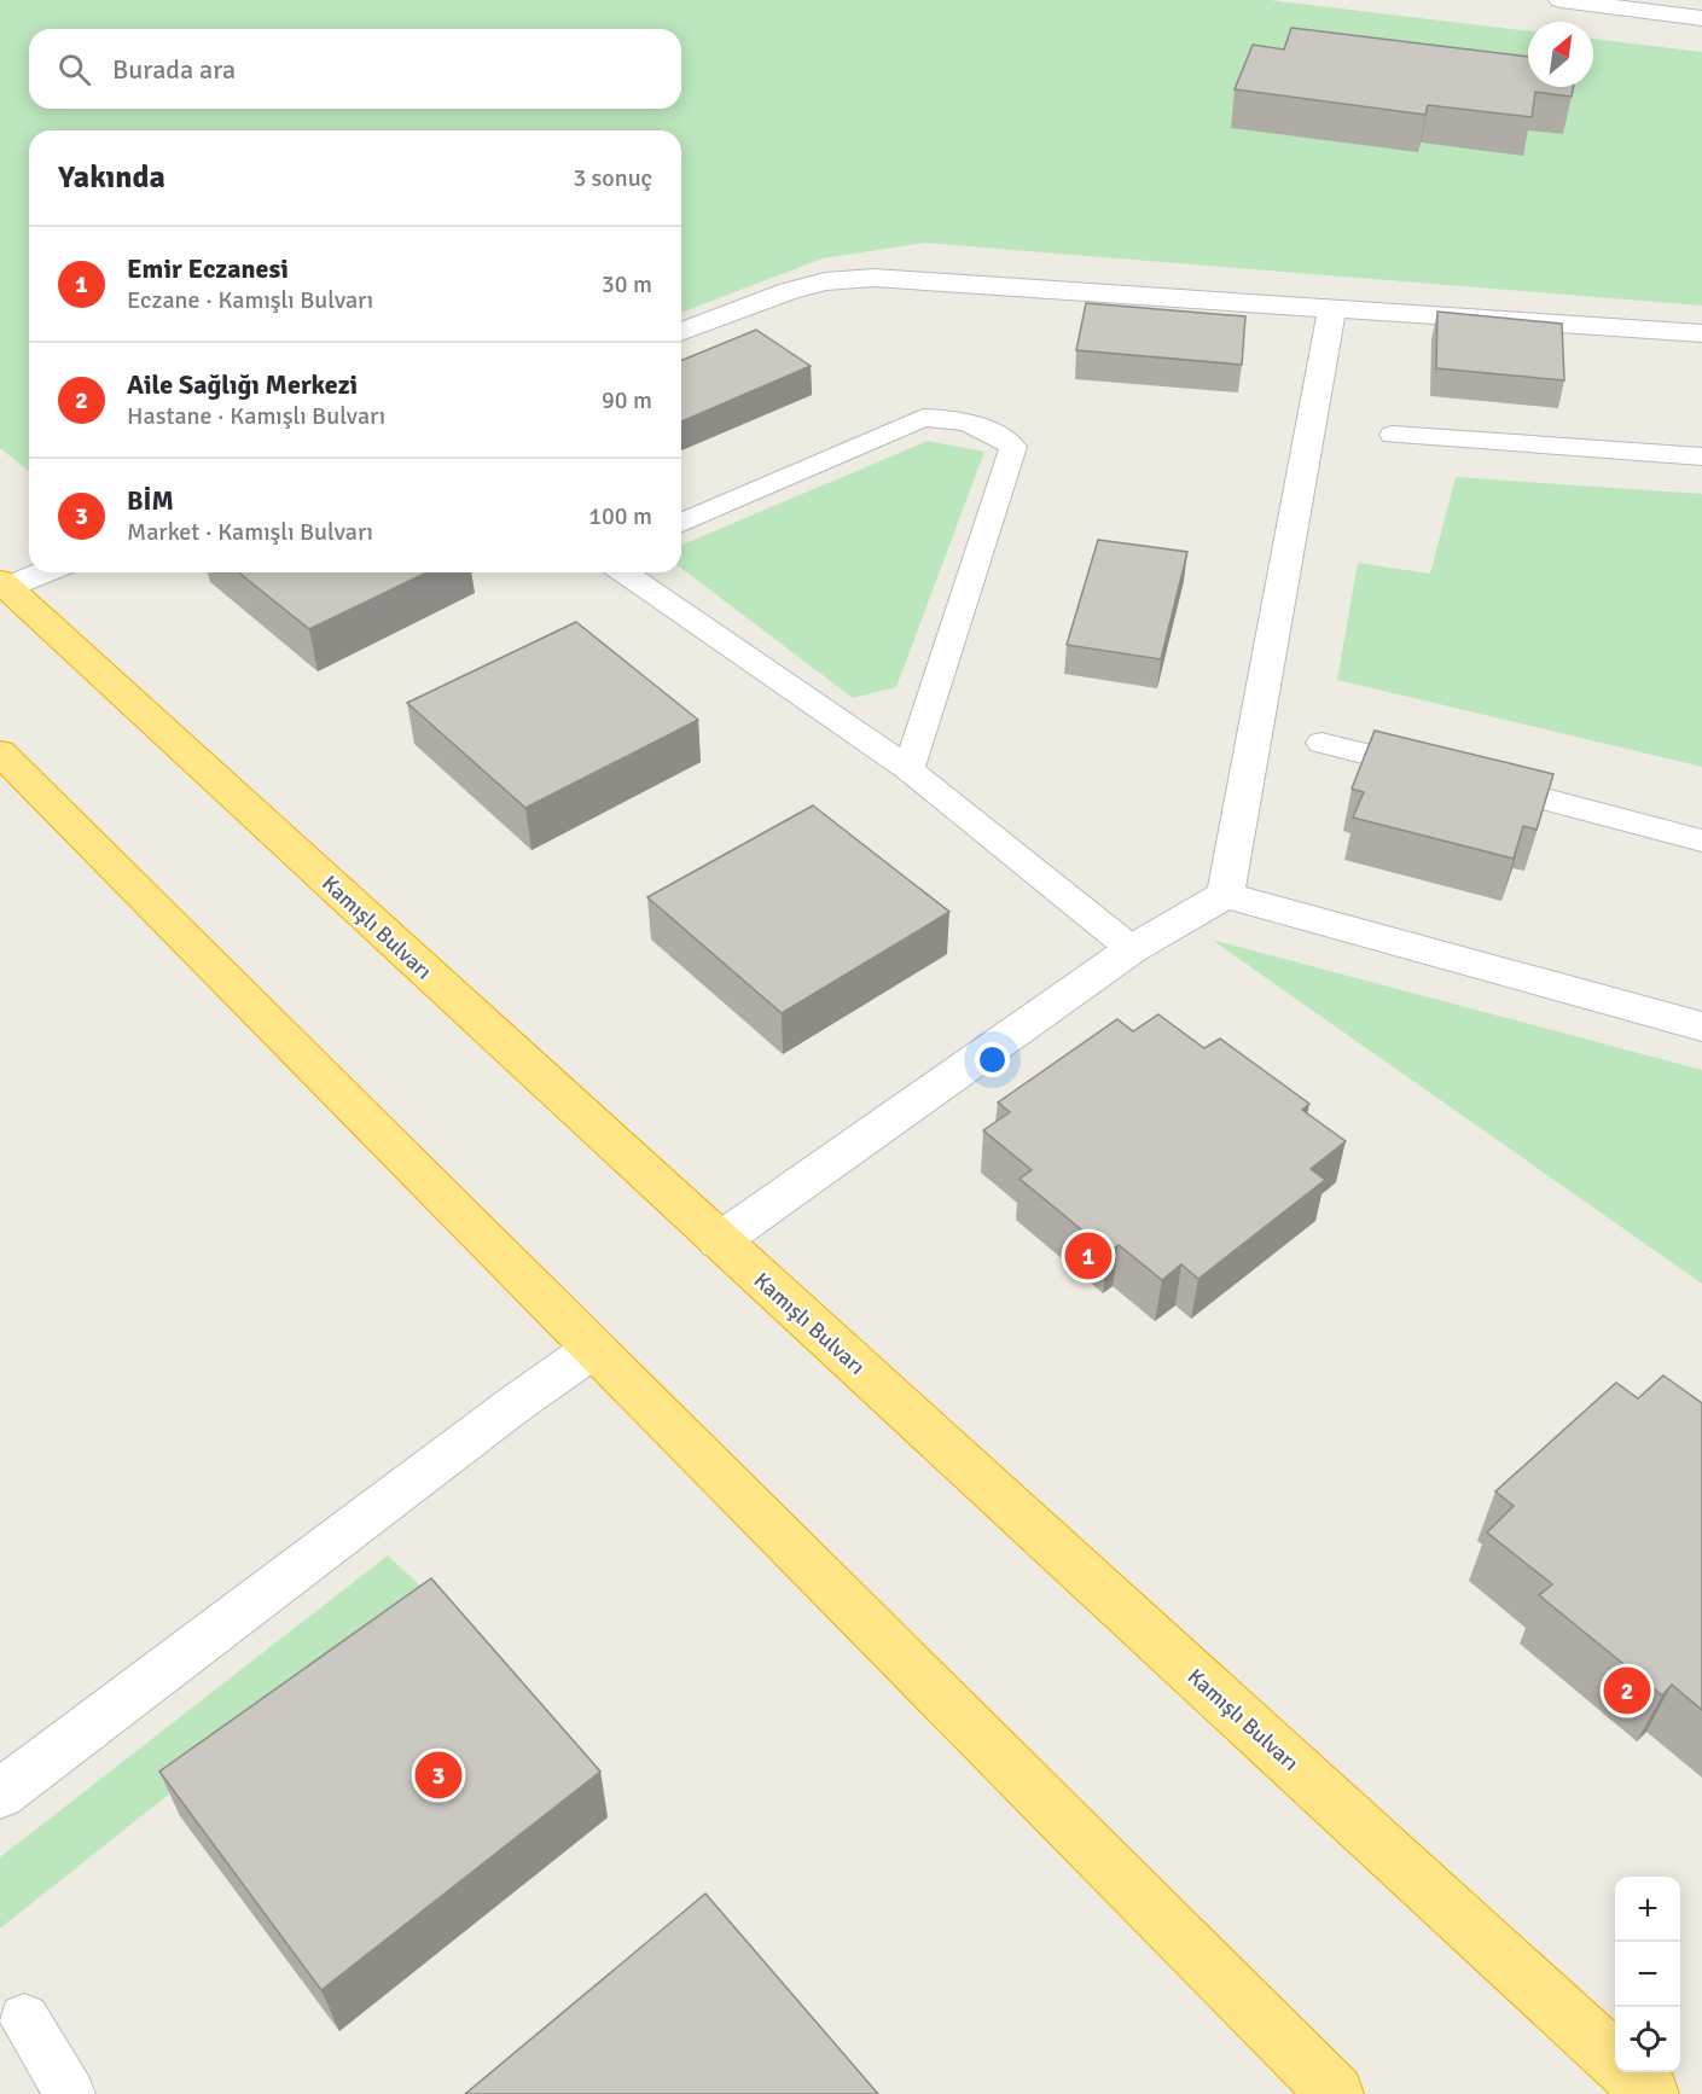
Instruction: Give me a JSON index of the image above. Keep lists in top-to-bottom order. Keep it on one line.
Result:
{"streets":{"highway":["Kamışlı Bulvarı"]},"north":"top right","page":{"search":"Burada ara","heading":["Yakında","3 sonuç"],"list":[{"mark":"1","name":"Emir Eczanesi","note":"Eczane · Kamışlı Bulvarı","value":"30 m"},{"mark":"2","name":"Aile Sağlığı Merkezi","note":"Hastane · Kamışlı Bulvarı","value":"90 m"},{"mark":"3","name":"BİM","note":"Market · Kamışlı Bulvarı","value":"100 m"}],"pins":["1","2","3"],"map_buttons":["+","−"]}}
